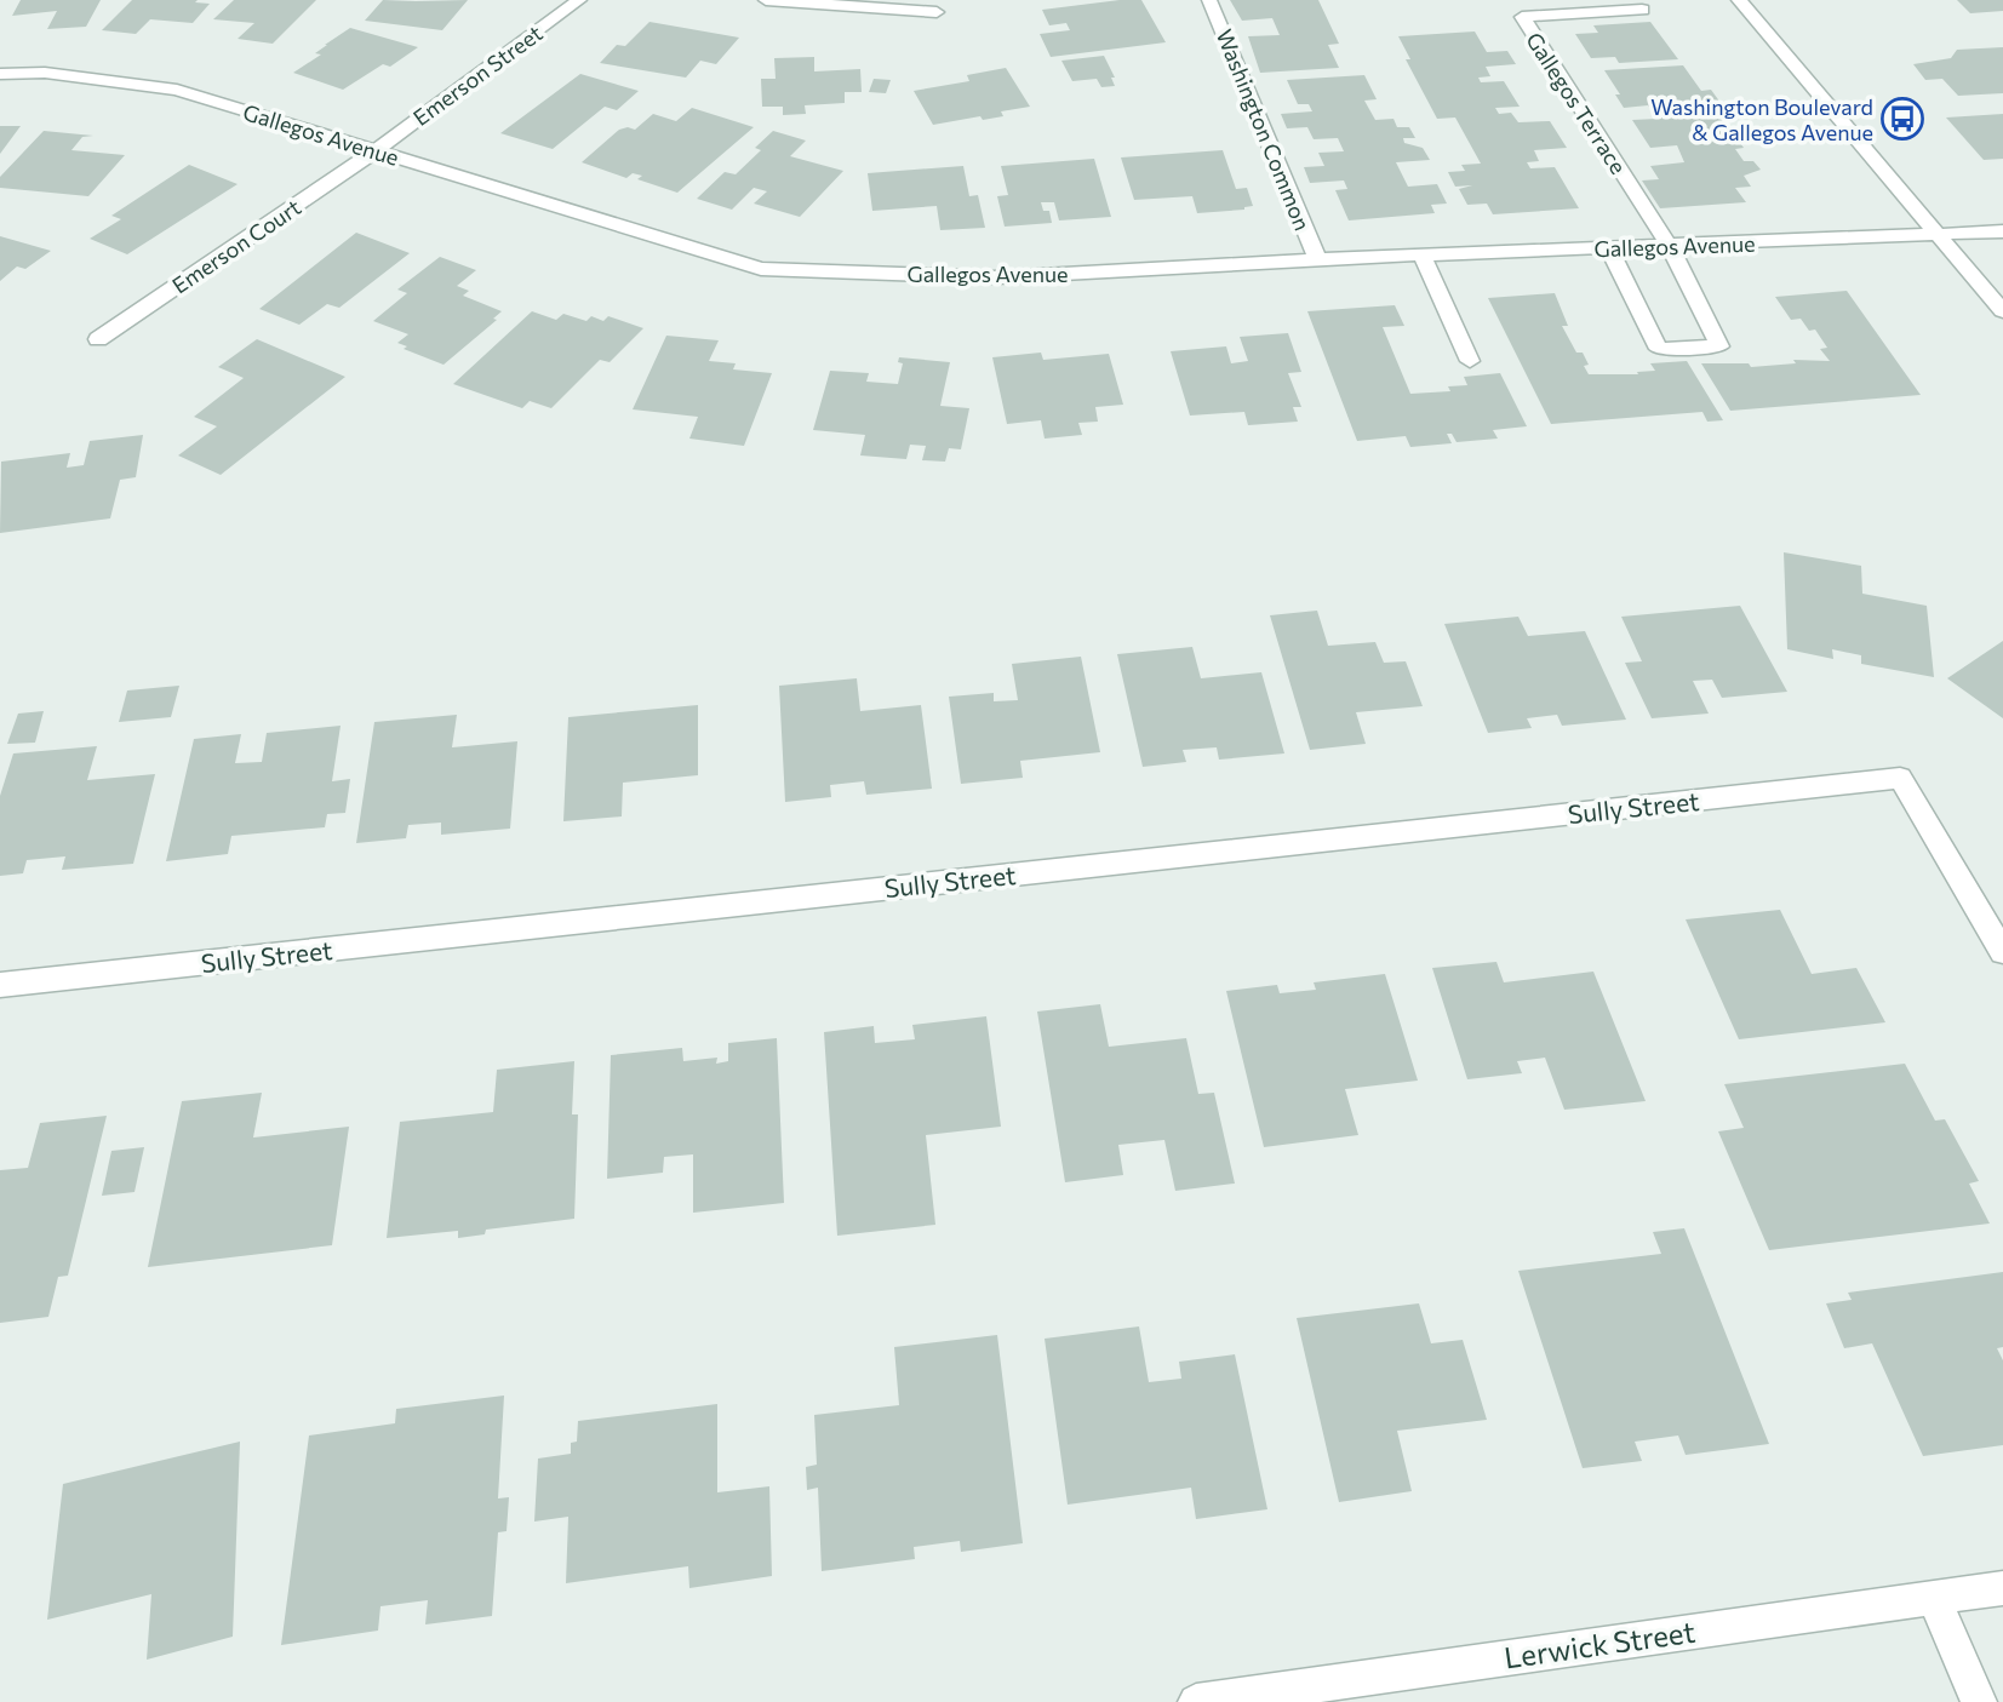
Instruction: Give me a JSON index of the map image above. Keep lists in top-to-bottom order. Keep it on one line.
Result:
{"streets":{"street":["Emerson Street","Gallegos Terrace","Washington Common","Gallegos Avenue","Emerson Court","Sully Street","Lerwick Street"]},"crossings":[["Emerson Street","Gallegos Avenue"],["Emerson Street","Emerson Court"],["Gallegos Terrace","Gallegos Avenue"],["Washington Common","Gallegos Avenue"],["Gallegos Avenue","Emerson Court"]],"places":{"bus stop":["Washington Boulevard & Gallegos Avenue"]}}
